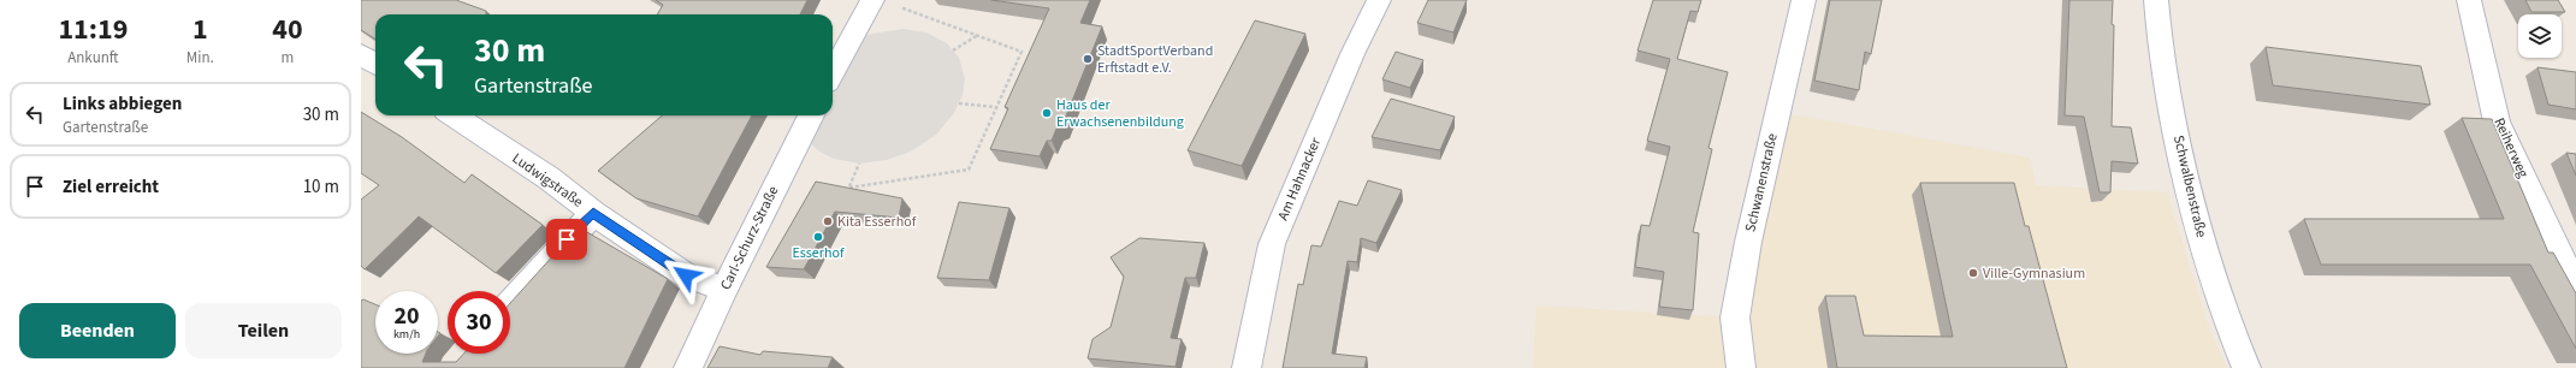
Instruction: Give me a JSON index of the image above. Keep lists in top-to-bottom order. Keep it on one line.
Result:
{"streets":{"street":["Reiherweg","Am Hahnacker","Ludwigstraße","Schwanenstraße","Schwalbenstraße","Carl-Schurz-Straße"]},"crossings":[["Ludwigstraße","Carl-Schurz-Straße"]],"places":["StadtSportVerband Erftstadt e.V.","Haus der Erwachsenenbildung","Kita Esserhof","Esserhof","Ville-Gymnasium"],"page":{"eta":["11:19","Ankunft","1","Min.","40","m"],"turn":["30 m","Gartenstraße"],"list":[{"name":"Links abbiegen","note":"Gartenstraße","value":"30 m"},{"name":"Ziel erreicht","value":"10 m"}],"speed":"20 km/h","limit":"30","buttons":["Beenden","Teilen"]}}
